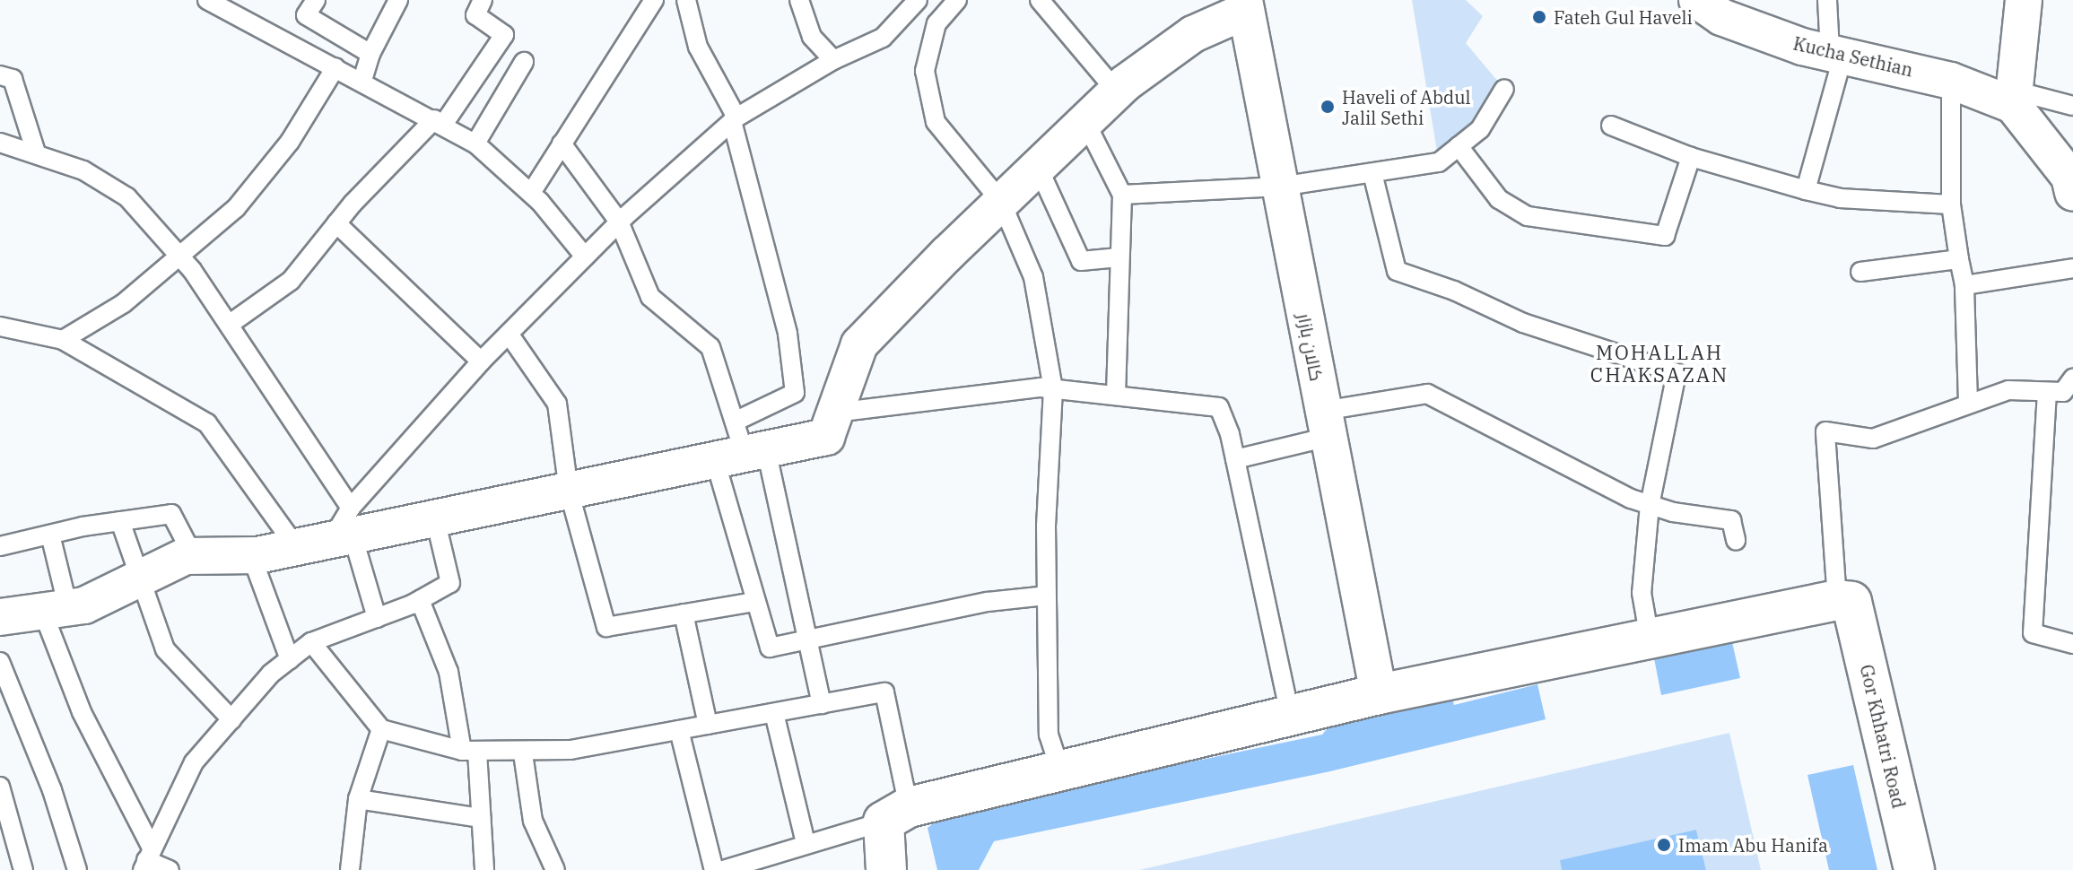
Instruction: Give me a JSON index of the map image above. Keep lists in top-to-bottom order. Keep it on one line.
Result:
{"streets":{"street":["Kucha Sethian","کالان بازار","Gor Khhatri Road"]},"districts":["MOHALLAH CHAKSAZAN"],"places":["Fateh Gul Haveli","Haveli of Abdul Jalil Sethi","Imam Abu Hanifa"]}
